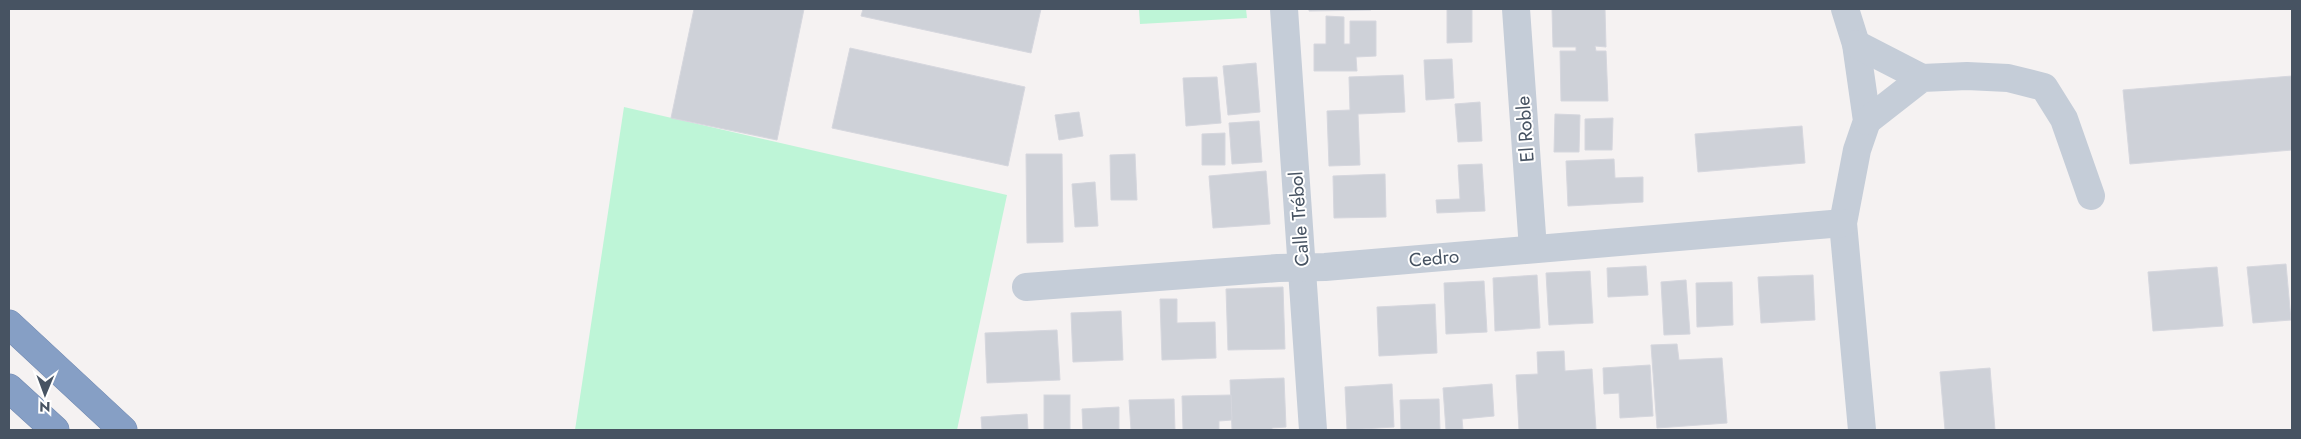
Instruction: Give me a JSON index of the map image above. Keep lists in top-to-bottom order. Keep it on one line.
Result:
{"streets":{"street":["El Roble","Calle Trébol","Cedro"]},"crossings":[["El Roble","Cedro"],["Calle Trébol","Cedro"]],"north":"bottom"}
